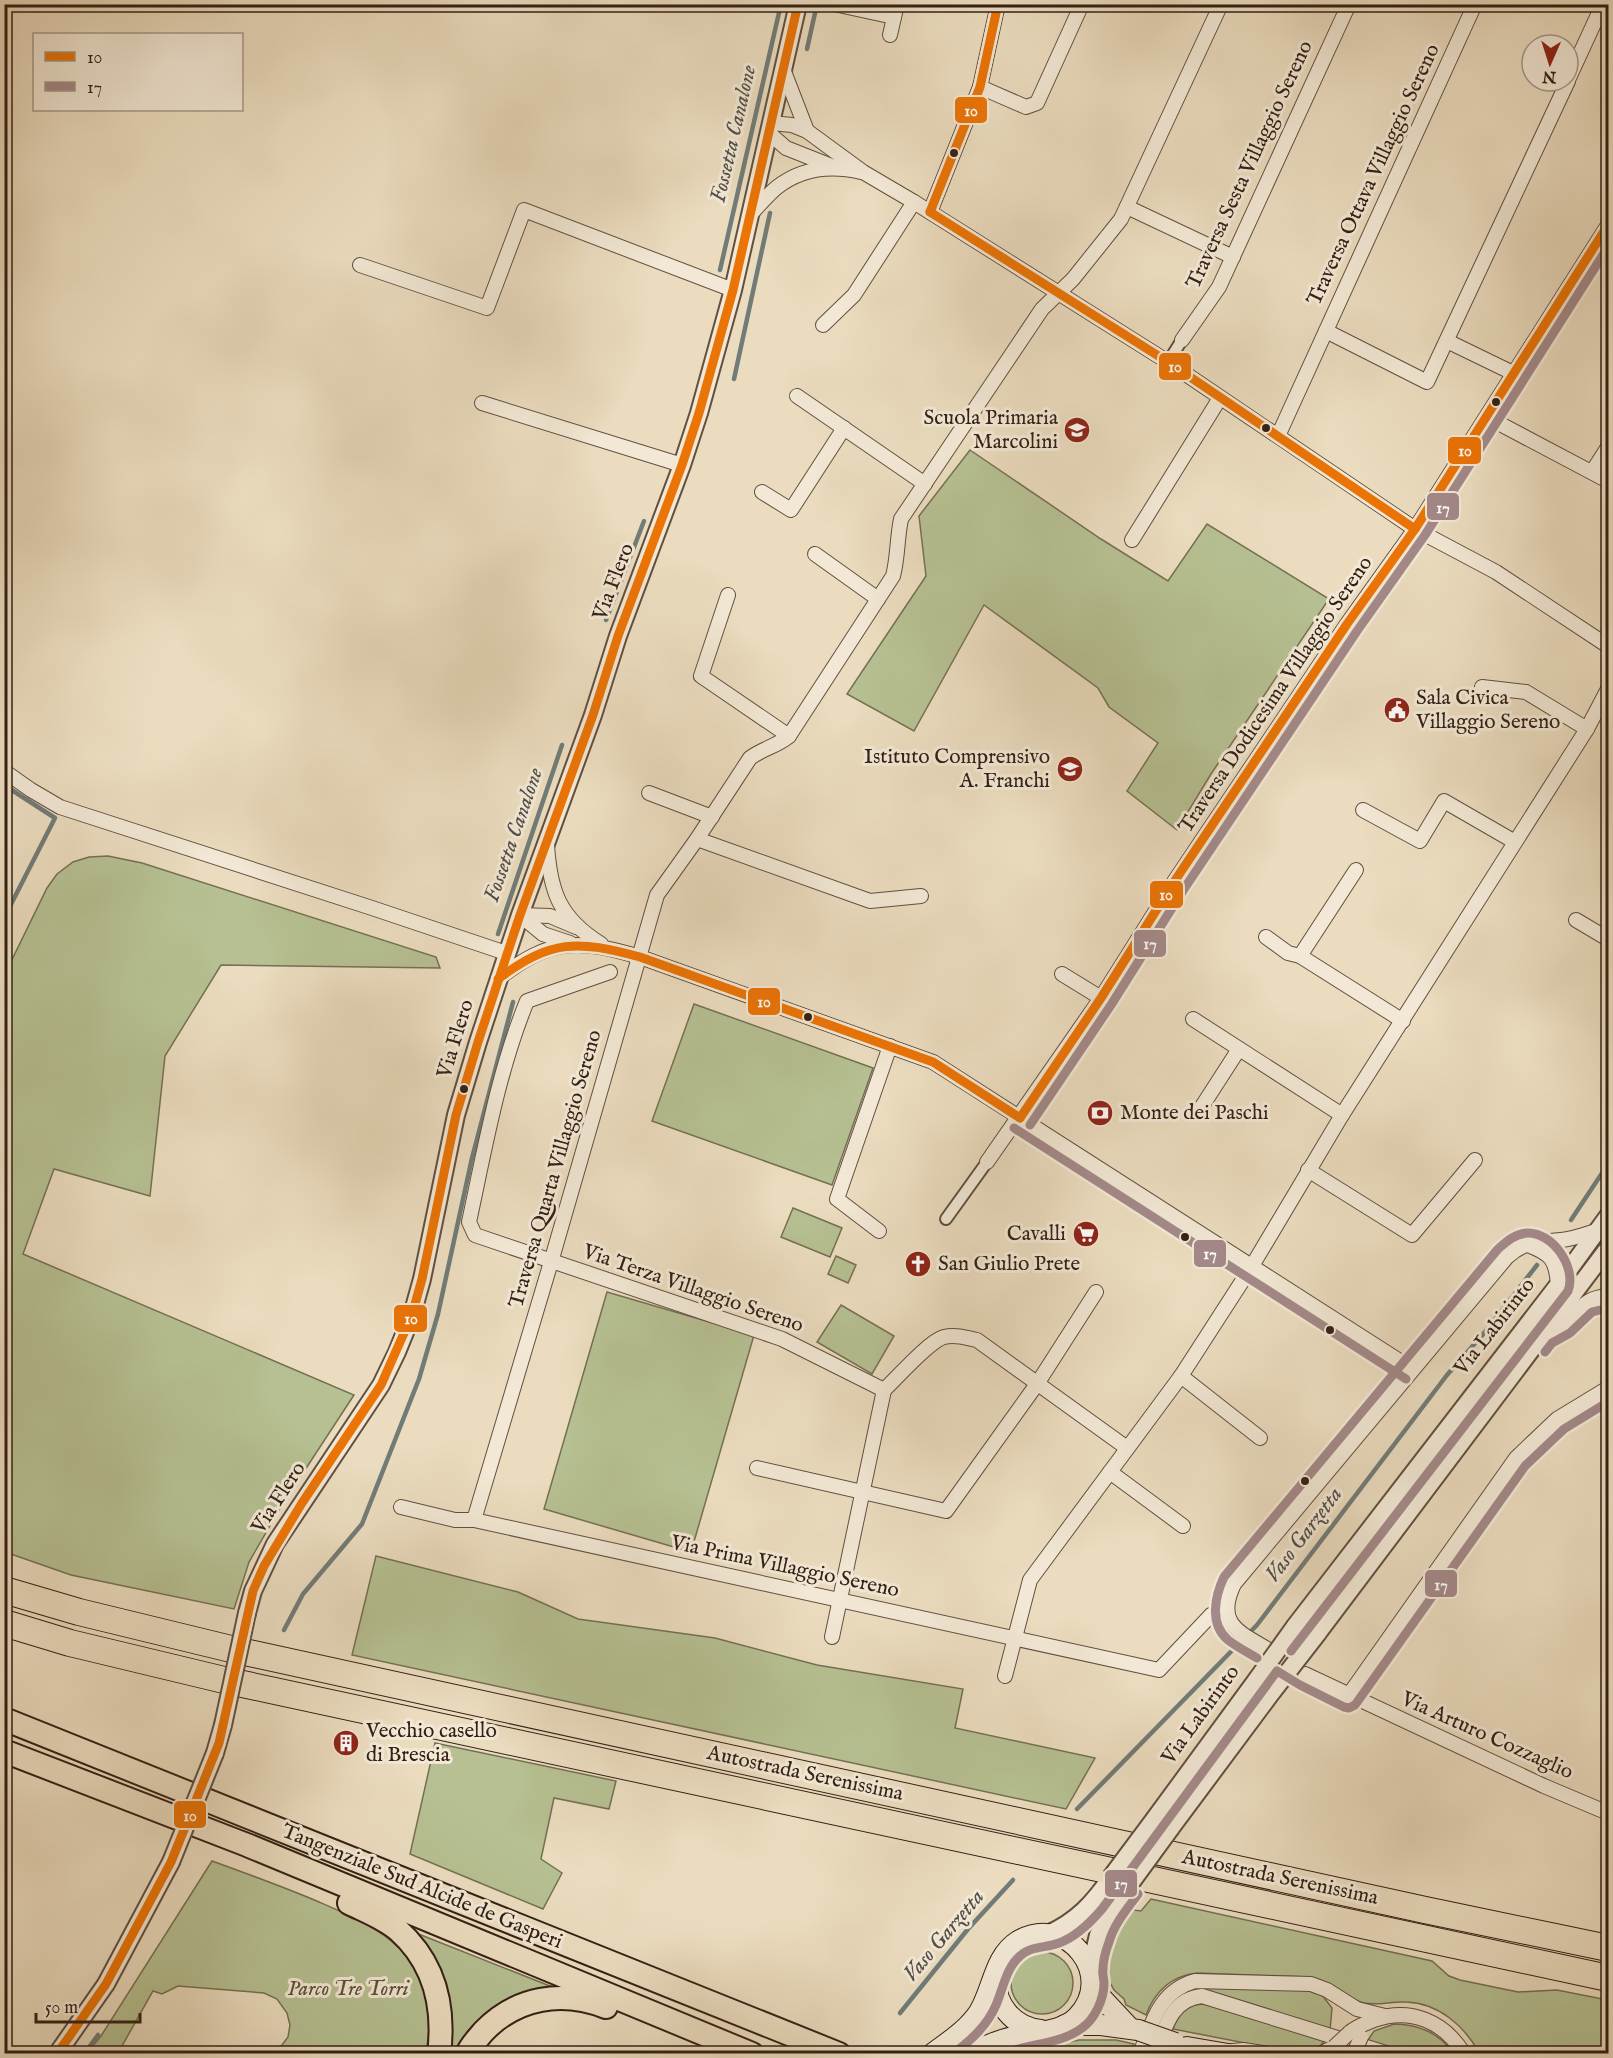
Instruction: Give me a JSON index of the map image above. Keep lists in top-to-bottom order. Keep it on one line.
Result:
{"streets":{"highway":["Autostrada Serenissima","Tangenziale Sud Alcide de Gasperi"],"main road":["Via Labirinto"],"street":["Traversa Sesta Villaggio Sereno","Traversa Ottava Villaggio Sereno","Via Flero","Traversa Dodicesima Villaggio Sereno","Traversa Quarta Villaggio Sereno","Via Terza Villaggio Sereno","Via Prima Villaggio Sereno","Via Arturo Cozzaglio"]},"crossings":[["Traversa Quarta Villaggio Sereno","Via Terza Villaggio Sereno"],["Traversa Quarta Villaggio Sereno","Via Prima Villaggio Sereno"],["Via Labirinto","Via Prima Villaggio Sereno"]],"water":["Fossetta Canalone","Vaso Garzetta"],"parks":["Parco Tre Torri"],"places":{"school or university":["Scuola Primaria Marcolini","Istituto Comprensivo A. Franchi"],"public building":["Sala Civica Villaggio Sereno"],"bank":["Monte dei Paschi"],"supermarket":["Cavalli"],"church":["San Giulio Prete"],"building":["Vecchio casello di Brescia"]},"lines":["transit line 10","transit line 17"],"legend":["10","17"],"scale_bar":"50 m","north":"bottom"}
